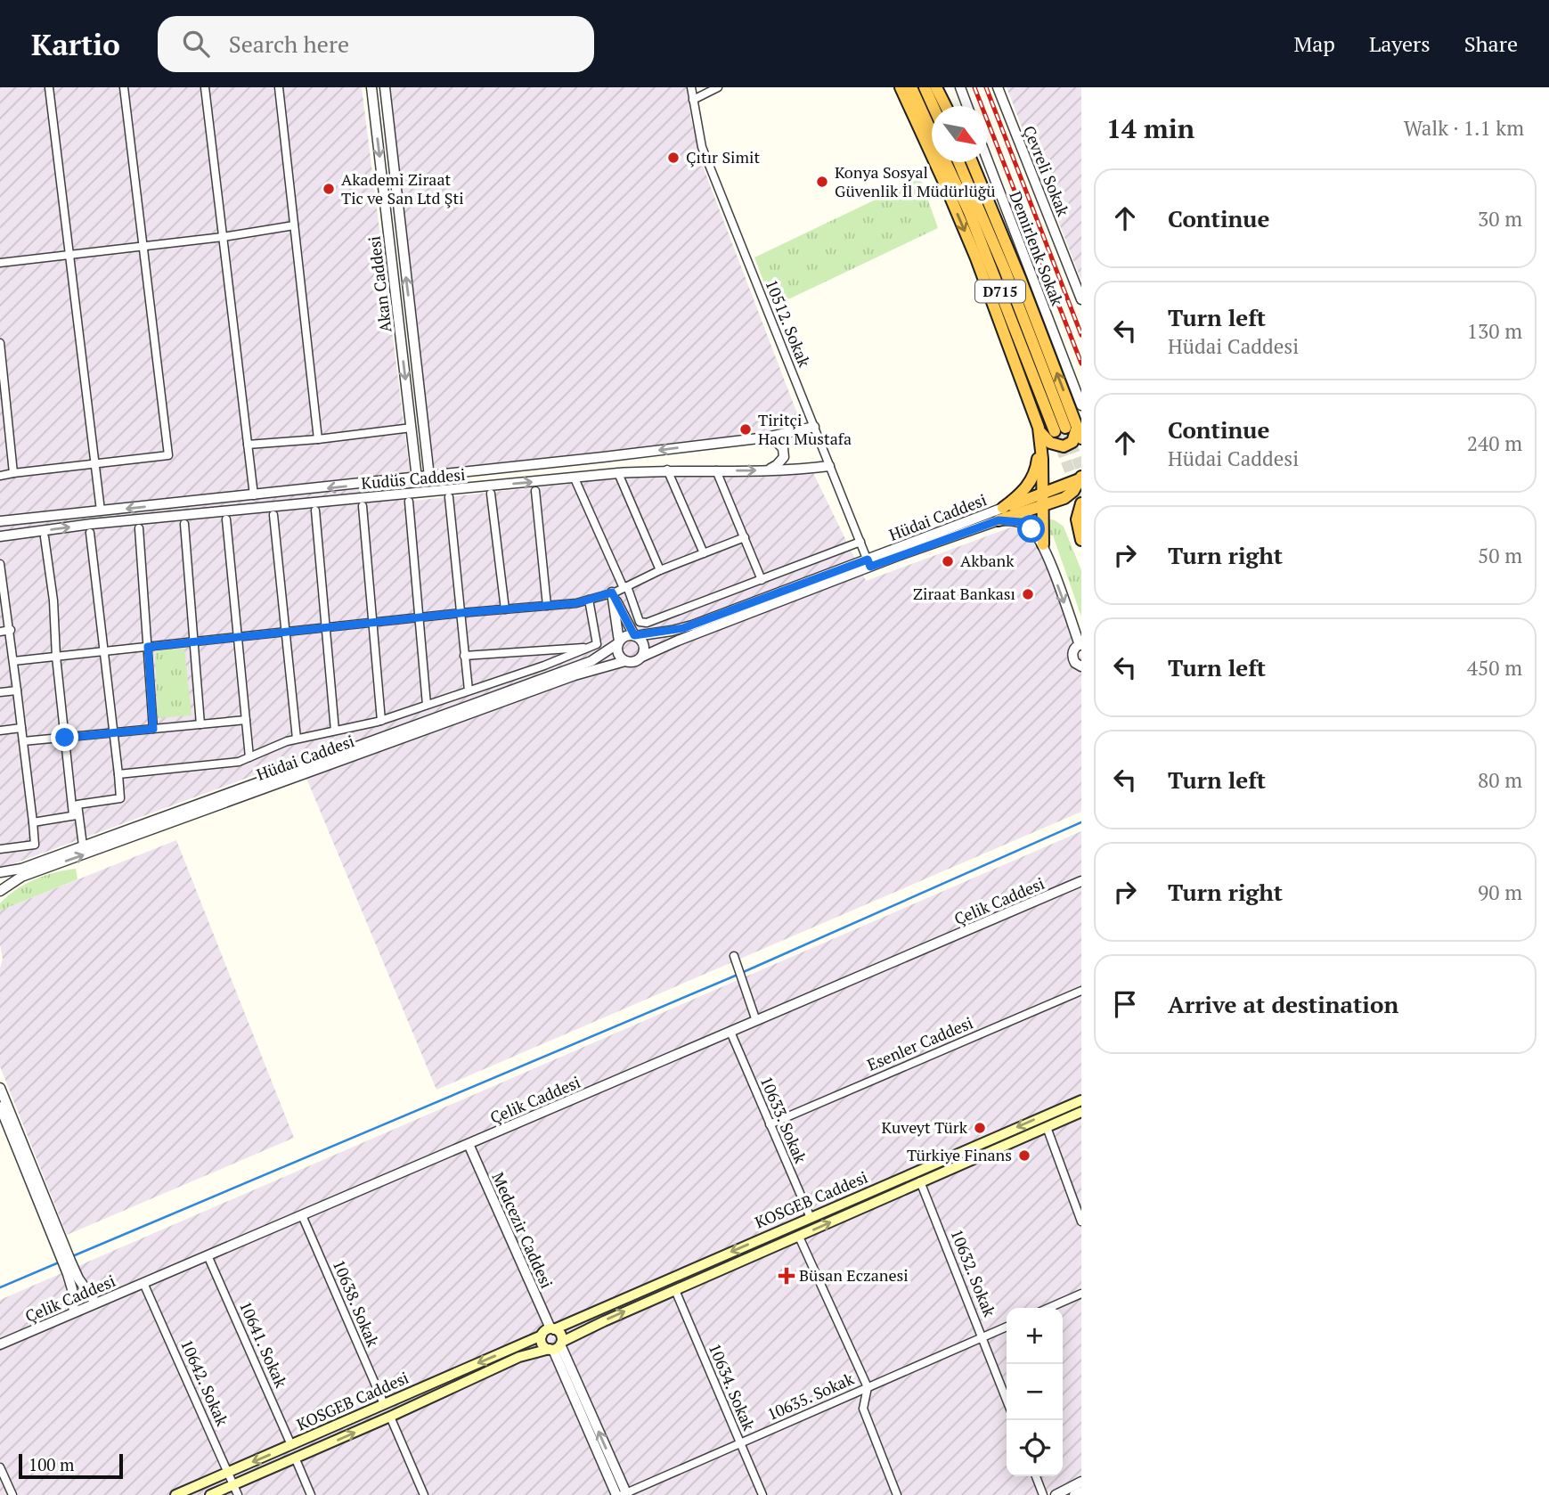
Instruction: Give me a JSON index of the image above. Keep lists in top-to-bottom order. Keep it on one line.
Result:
{"streets":{"highway":["D715"],"main road":["KOSGEB Caddesi"],"street":["Çevreli Sokak","Demirlenk Sokak","Akan Caddesi","10512. Sokak","Kudüs Caddesi","Hüdai Caddesi","Çelik Caddesi","Esenler Caddesi","10633. Sokak","Medcezir Caddesi","10632. Sokak","10638. Sokak","10641. Sokak","10642. Sokak","10634. Sokak","10635. Sokak"]},"crossings":[["Akan Caddesi","Kudüs Caddesi"],["10512. Sokak","Kudüs Caddesi"],["10512. Sokak","Hüdai Caddesi"],["Çelik Caddesi","10633. Sokak"],["Çelik Caddesi","Medcezir Caddesi"],["Çelik Caddesi","10638. Sokak"],["Çelik Caddesi","10641. Sokak"],["Çelik Caddesi","10642. Sokak"],["Esenler Caddesi","10633. Sokak"],["10633. Sokak","KOSGEB Caddesi"],["KOSGEB Caddesi","Medcezir Caddesi"],["KOSGEB Caddesi","10632. Sokak"],["KOSGEB Caddesi","10638. Sokak"],["KOSGEB Caddesi","10641. Sokak"],["KOSGEB Caddesi","10642. Sokak"],["KOSGEB Caddesi","10634. Sokak"],["10632. Sokak","10635. Sokak"],["10634. Sokak","10635. Sokak"]],"places":{"other":["Çıtır Simit","Konya Sosyal Güvenlik İl Müdürlüğü","Akademi Ziraat Tic ve San Ltd Şti","Tiritçi Hacı Mustafa","Akbank","Ziraat Bankası","Kuveyt Türk","Türkiye Finans"],"health":["Büsan Eczanesi"]},"scale_bar":"100 m","north":"bottom right","page":{"header":"Kartio","search":"Search here","nav":["Map","Layers","Share"],"heading":["14 min","Walk · 1.1 km"],"list":[["Continue","30 m"],["Turn left","Hüdai Caddesi","130 m"],["Continue","Hüdai Caddesi","240 m"],["Turn right","50 m"],["Turn left","450 m"],["Turn left","80 m"],["Turn right","90 m"],"Arrive at destination"],"map_buttons":["+","−"],"scale":"100 m"}}
